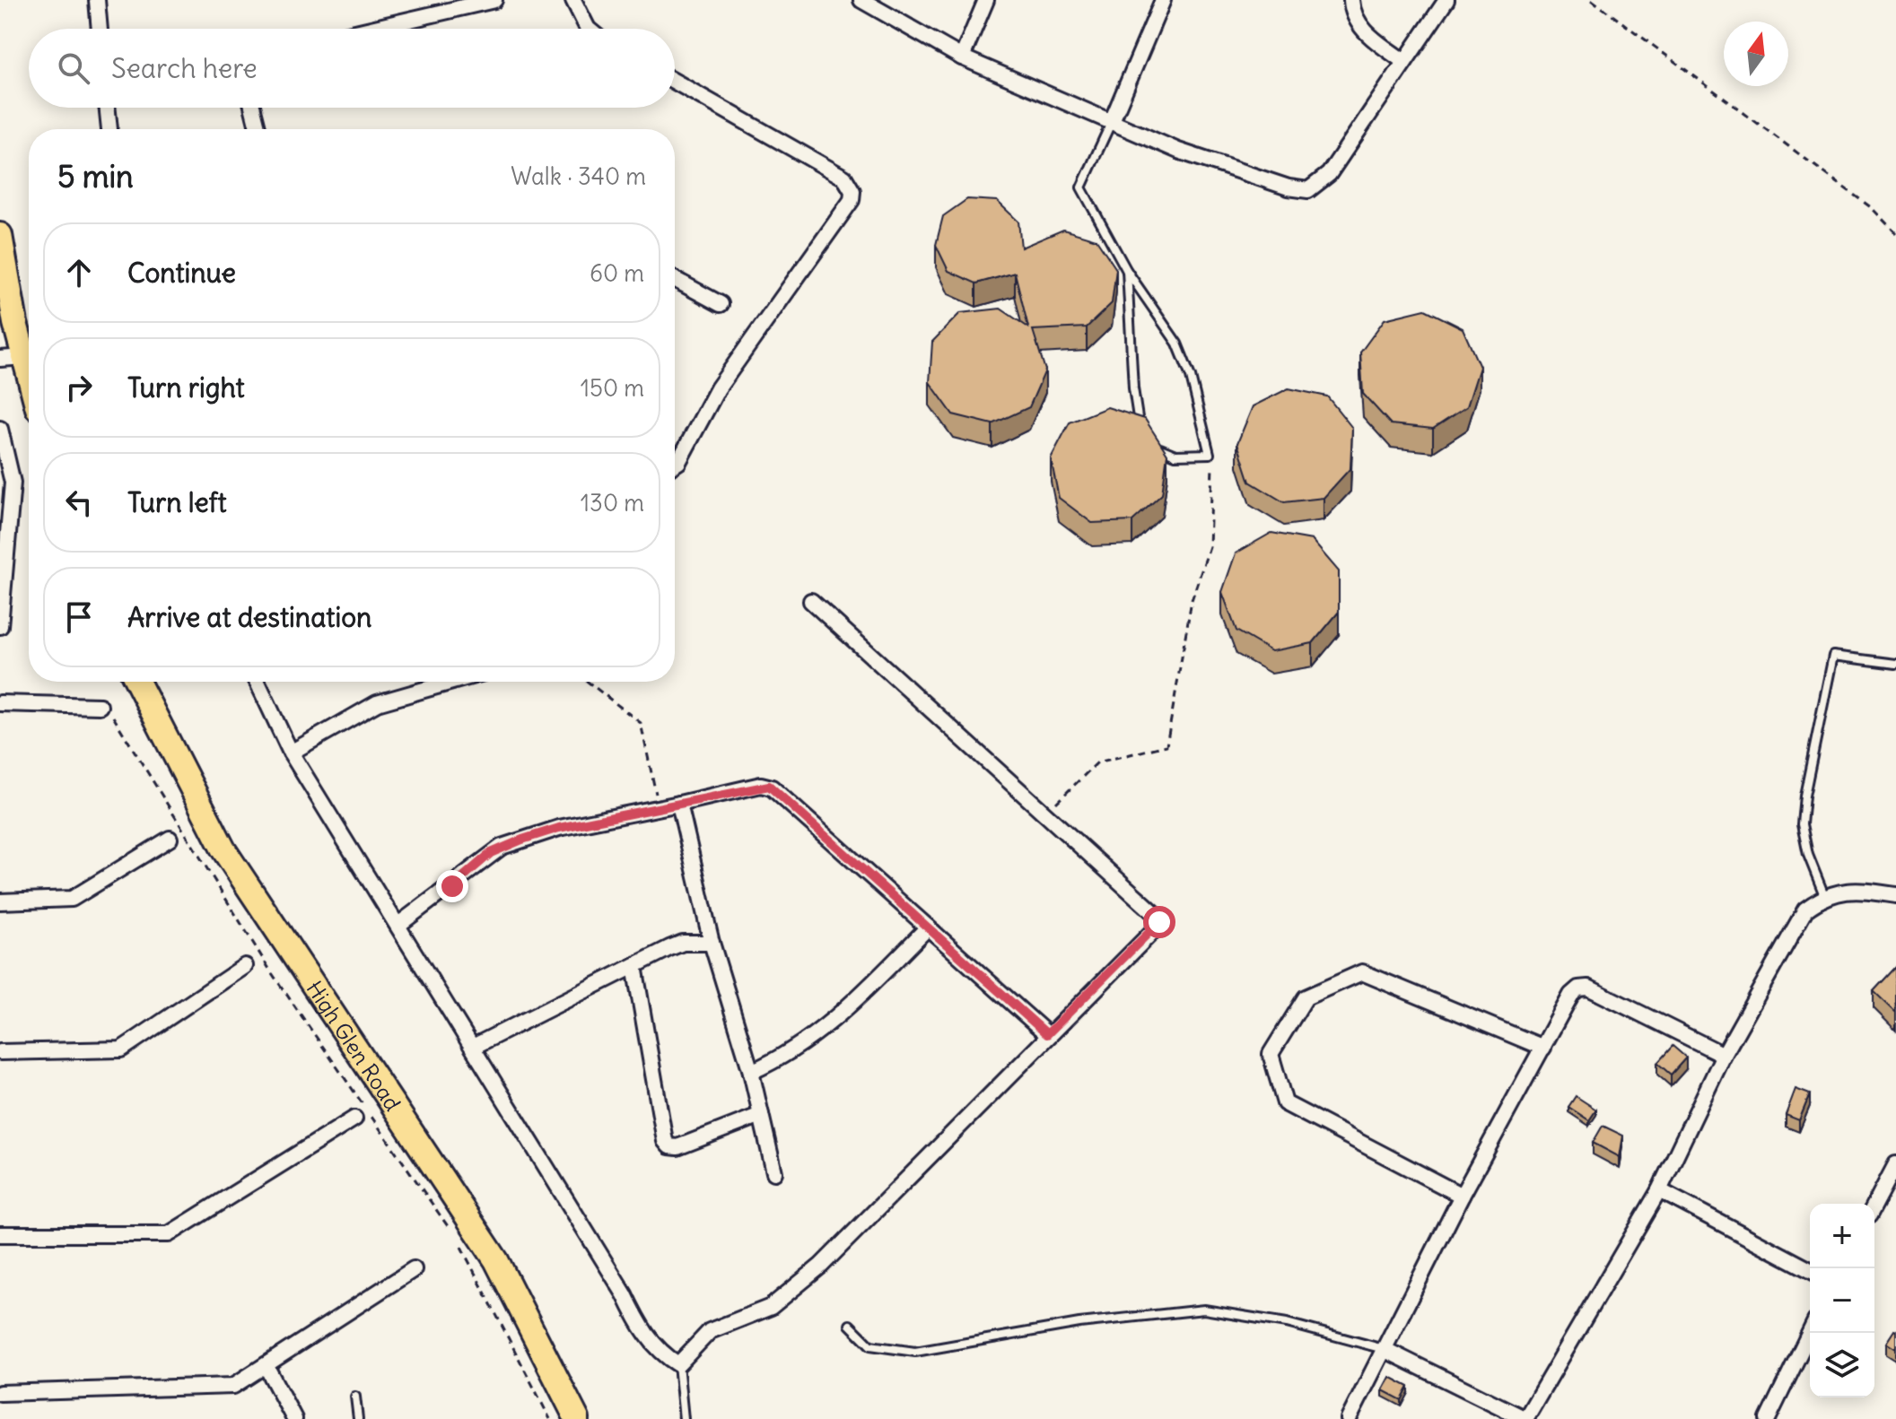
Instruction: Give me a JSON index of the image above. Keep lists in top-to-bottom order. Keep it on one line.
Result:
{"streets":{"main road":["High Glen Road"]},"north":"top","page":{"search":"Search here","heading":["5 min","Walk · 340 m"],"list":[["Continue","60 m"],["Turn right","150 m"],["Turn left","130 m"],"Arrive at destination"],"map_buttons":["+","−"]}}
